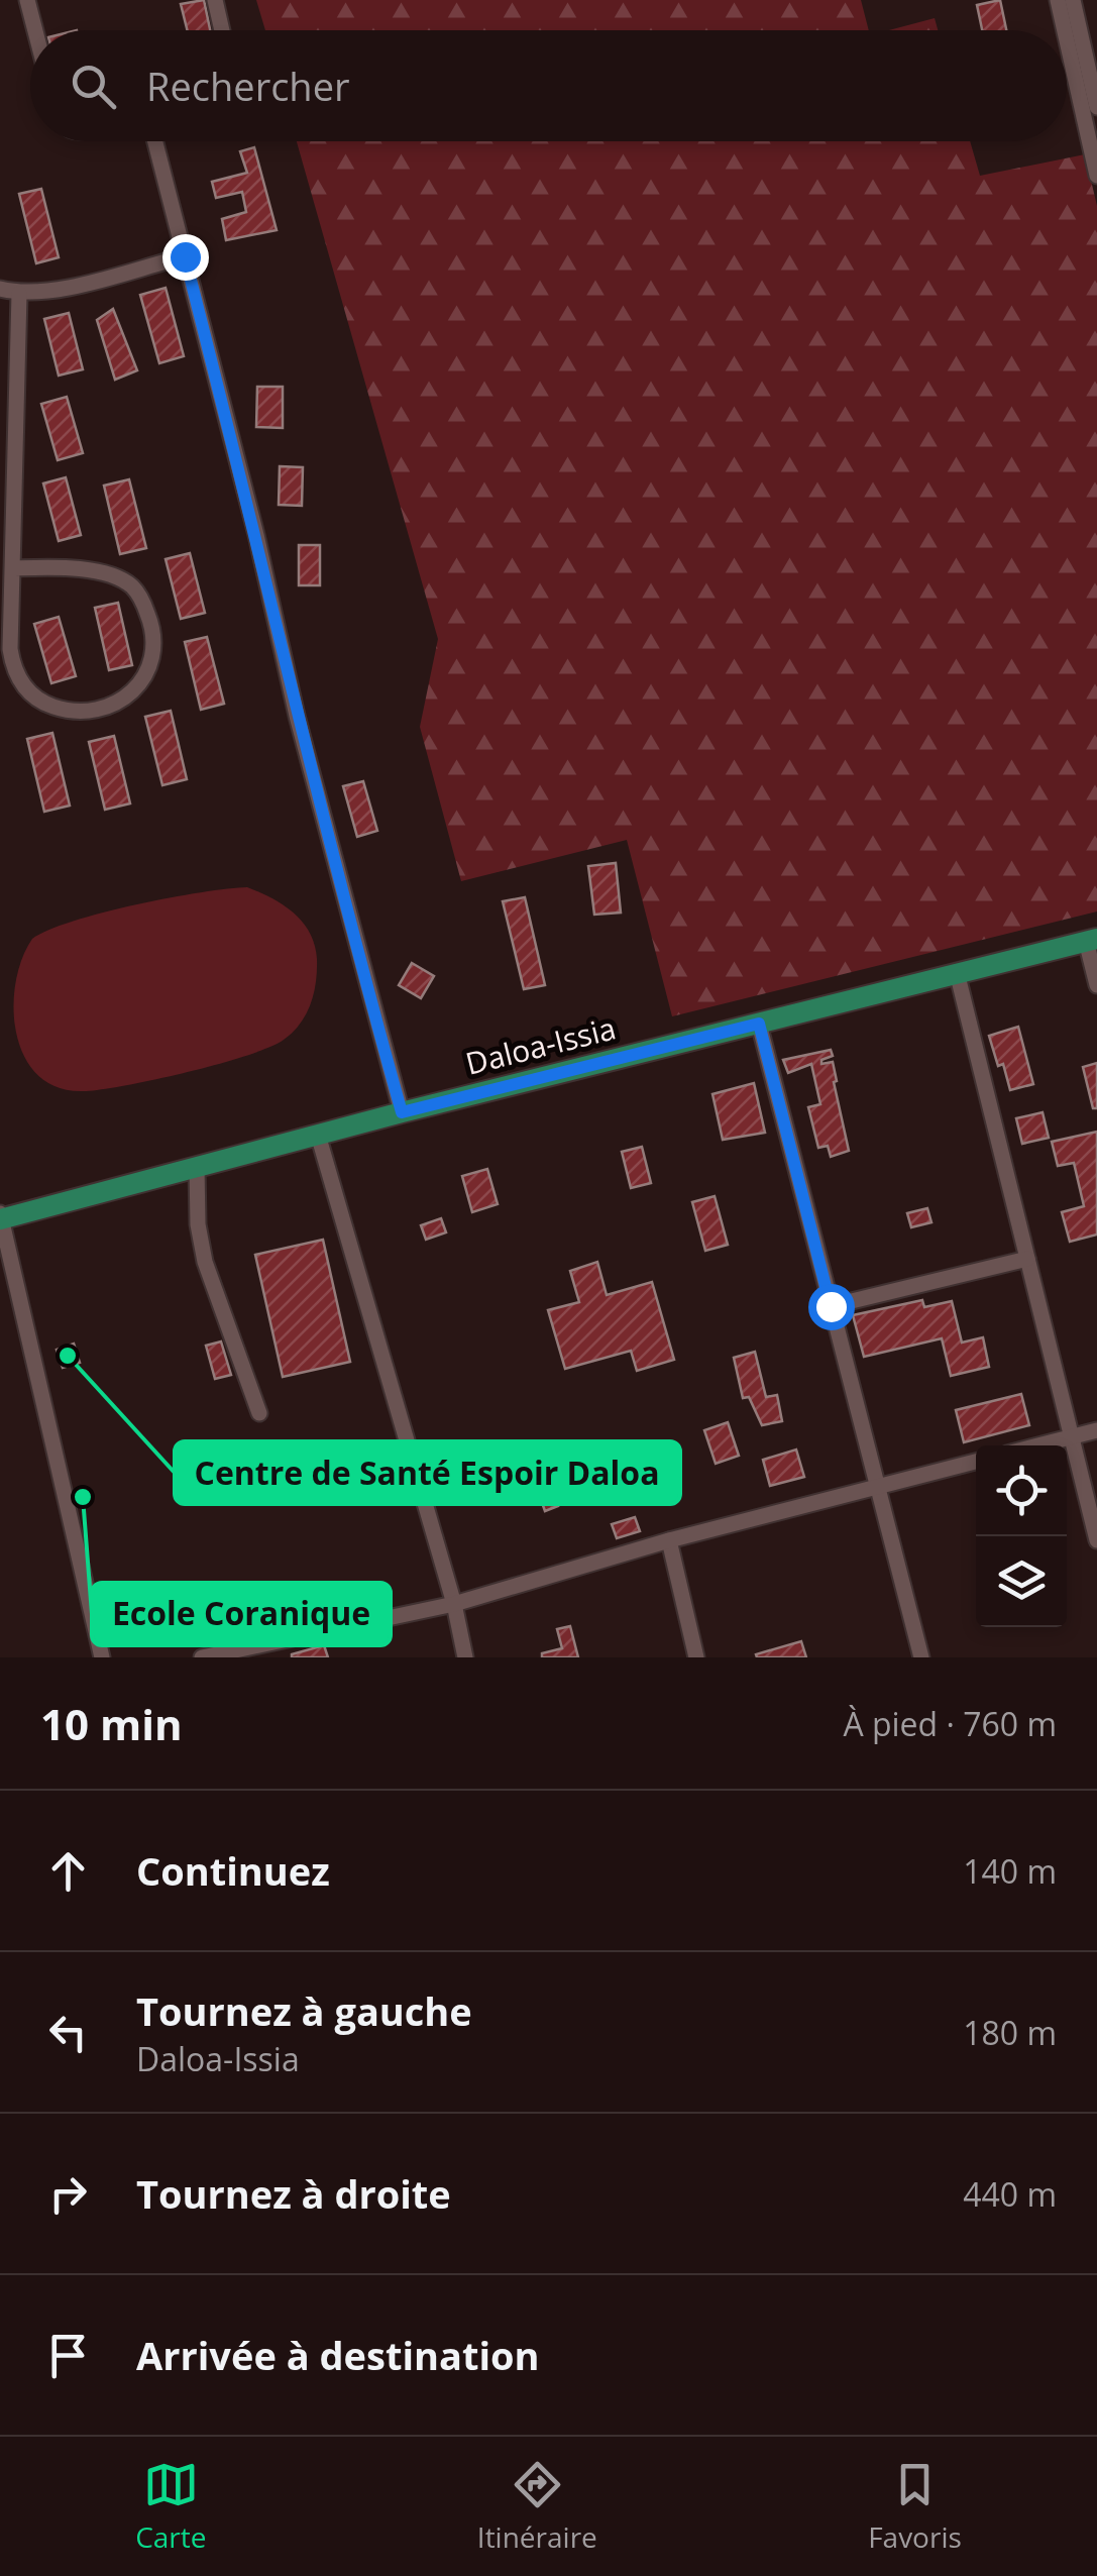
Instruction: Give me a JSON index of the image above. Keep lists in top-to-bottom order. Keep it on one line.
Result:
{"streets":{"main road":["Daloa-Issia"]},"places":["Centre de Santé Espoir Daloa","Ecole Coranique"],"page":{"search":"Rechercher","heading":["10 min","À pied · 760 m"],"list":[["Continuez","140 m"],["Tournez à gauche","Daloa-Issia","180 m"],["Tournez à droite","440 m"],"Arrivée à destination"],"nav":["Carte","Itinéraire","Favoris"]}}
